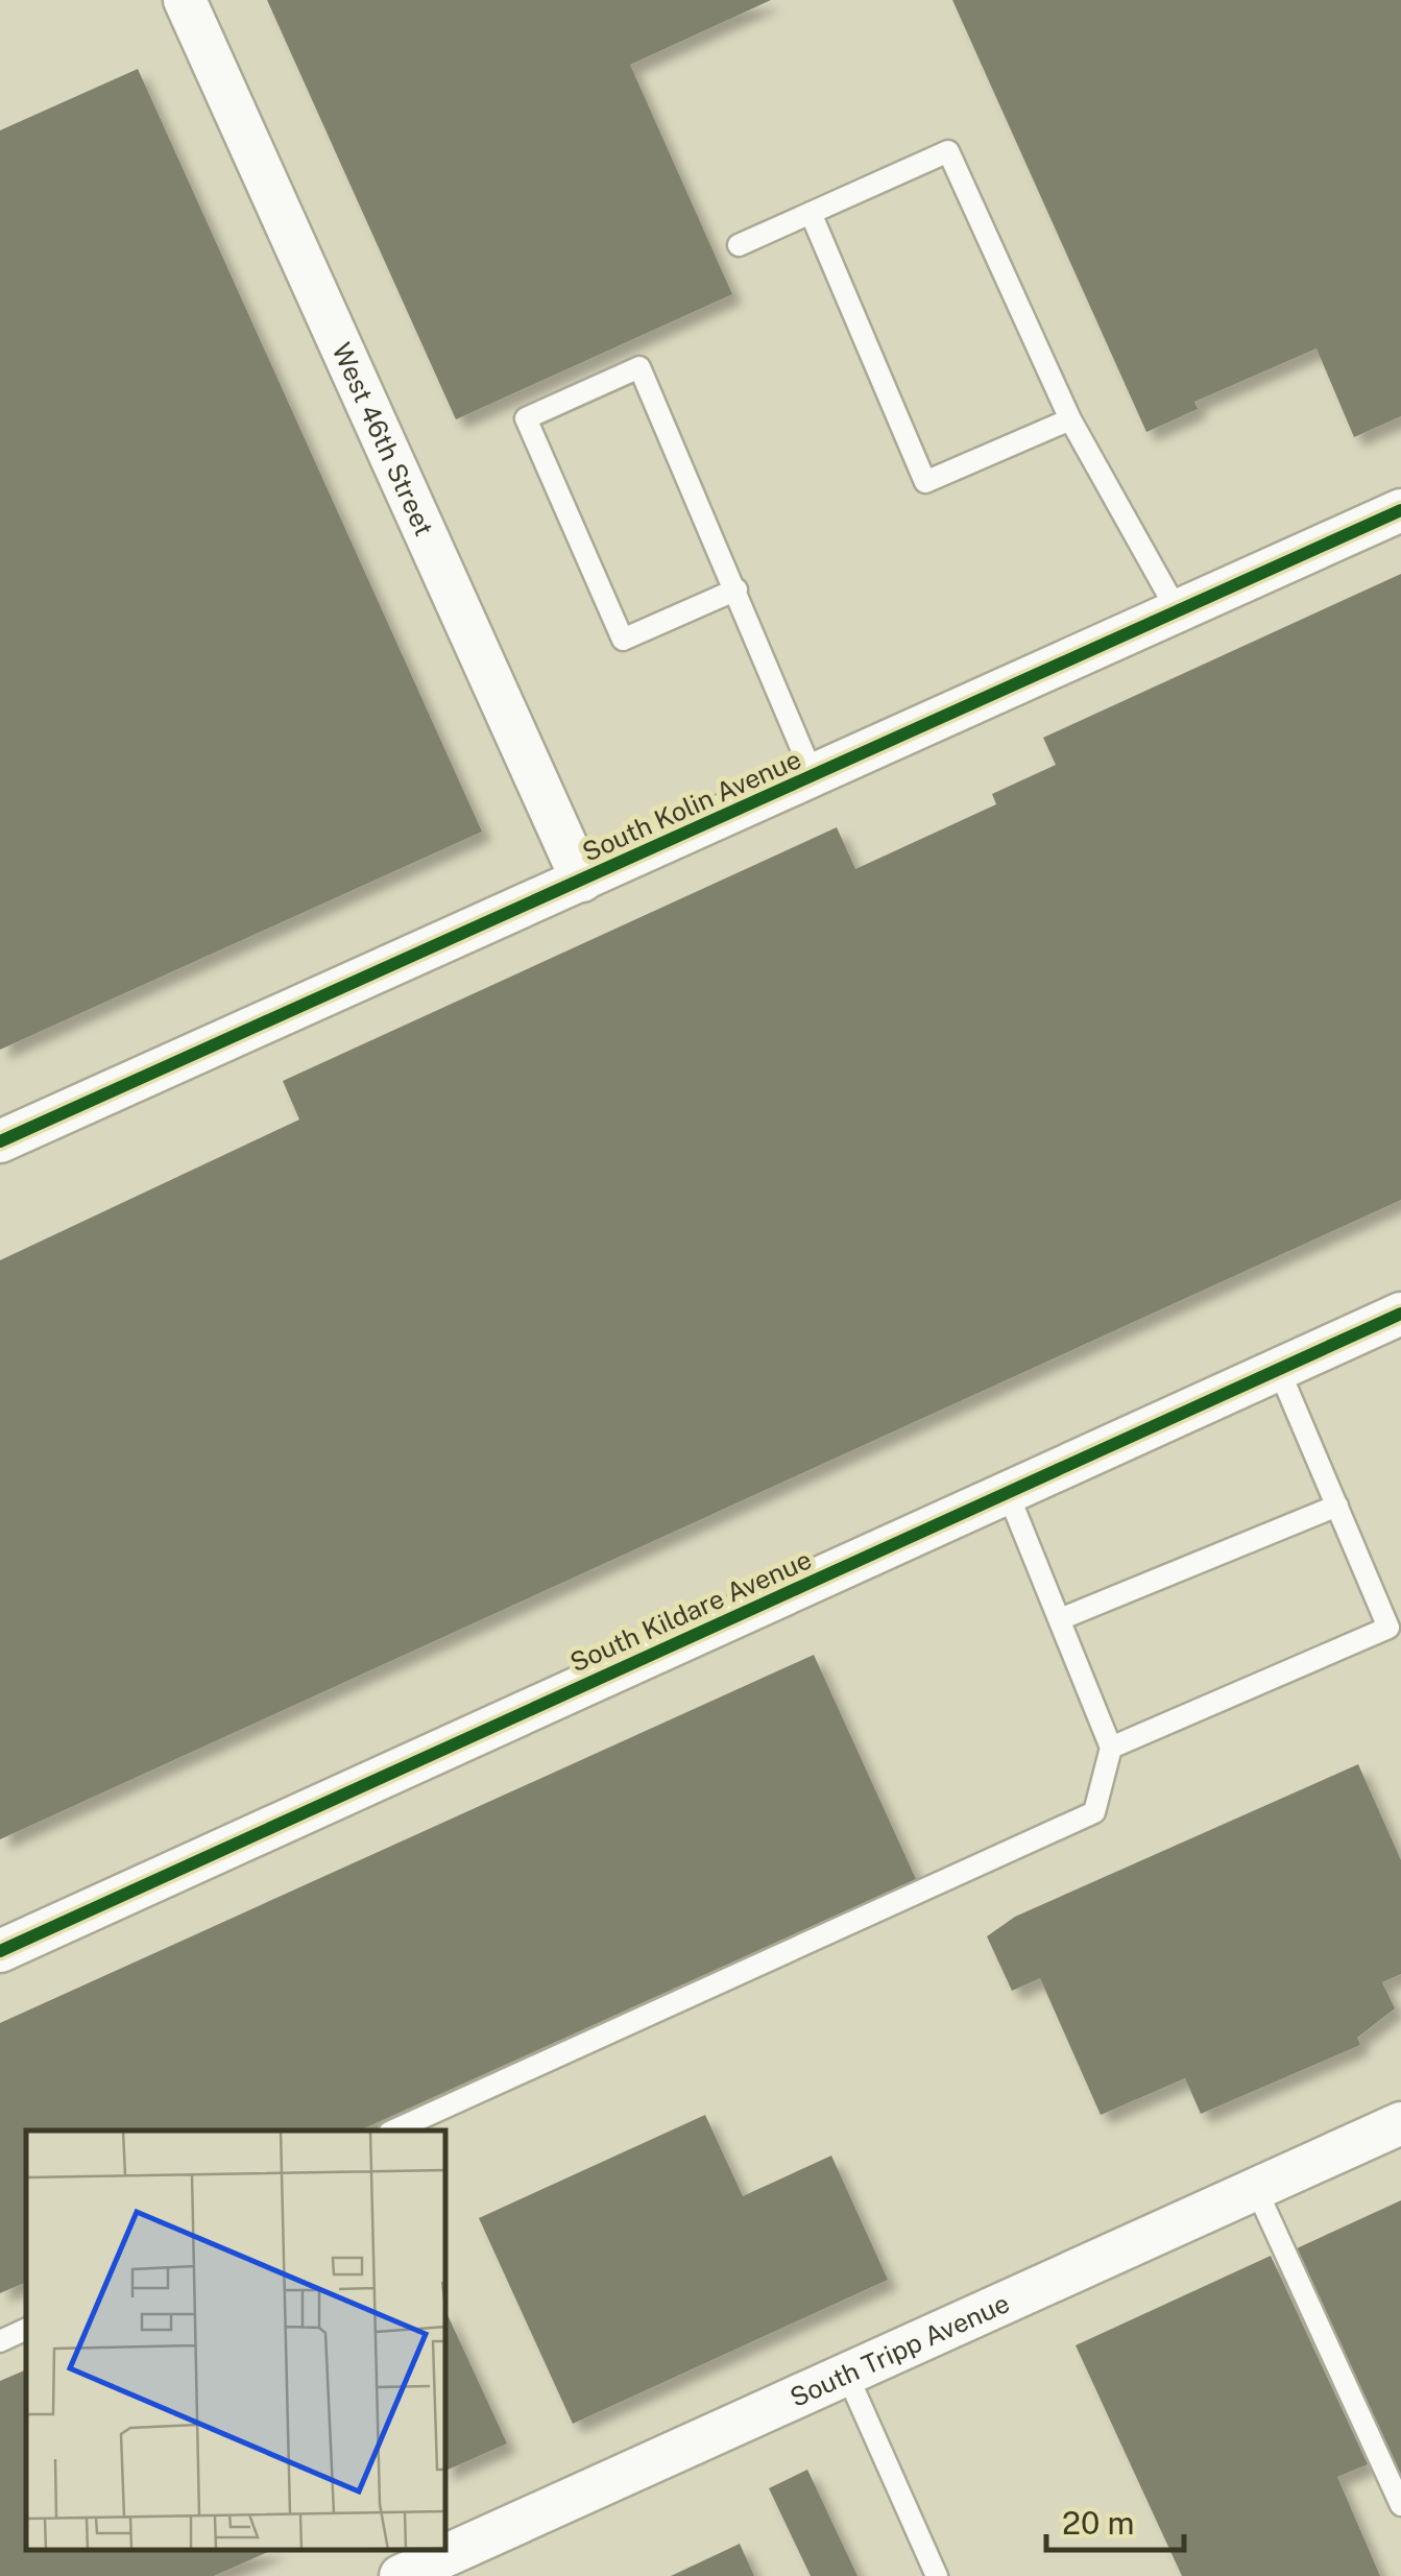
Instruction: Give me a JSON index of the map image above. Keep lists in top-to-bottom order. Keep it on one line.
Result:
{"streets":{"street":["West 46th Street","South Kolin Avenue","South Kildare Avenue","South Tripp Avenue"]},"crossings":[["West 46th Street","South Kolin Avenue"]],"scale_bar":"20 m"}
